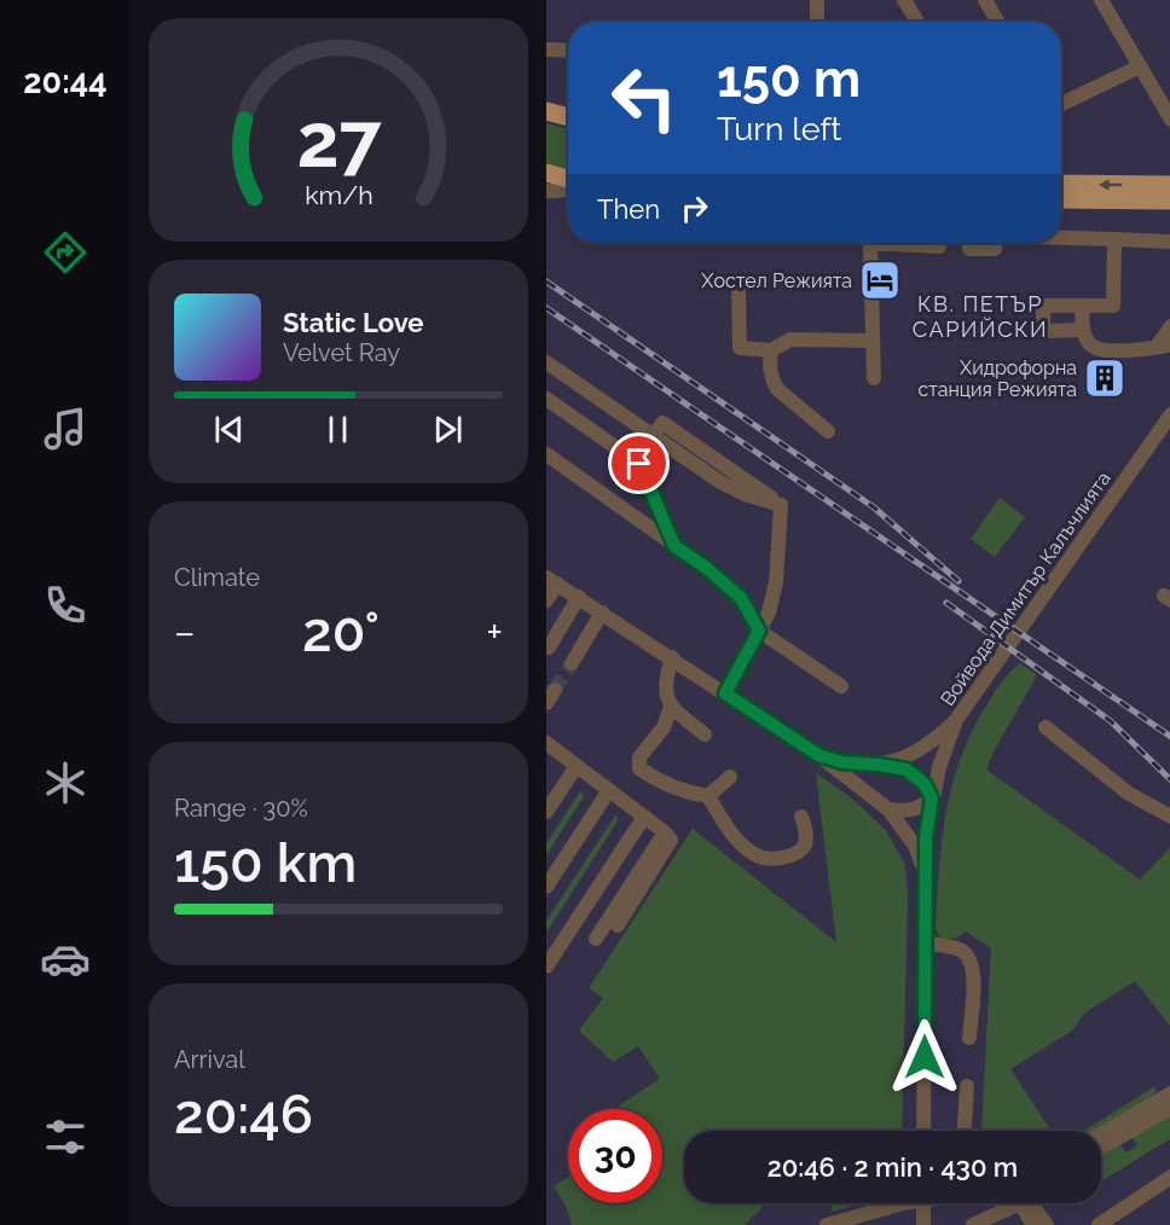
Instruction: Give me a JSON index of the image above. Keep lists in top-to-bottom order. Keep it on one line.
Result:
{"streets":{"street":["Войвода Димитър Калъчлията"]},"districts":["КВ. ПЕТЪР САРИЙСКИ"],"places":{"hotel":["Хостел Режията"],"building":["Хидрофорна станция Режията"]},"page":{"tabs":"20:44","turn":["150 m","Turn left"],"then":"Then","song":["Static Love","Velvet Ray"],"tile":["Climate",["Range · 30%","150 km"],["Arrival","20:46"]],"heat":["−","20°","+"],"limit":"30","trip":"20:46 · 2 min · 430 m","gauge":["27","km/h"]}}
